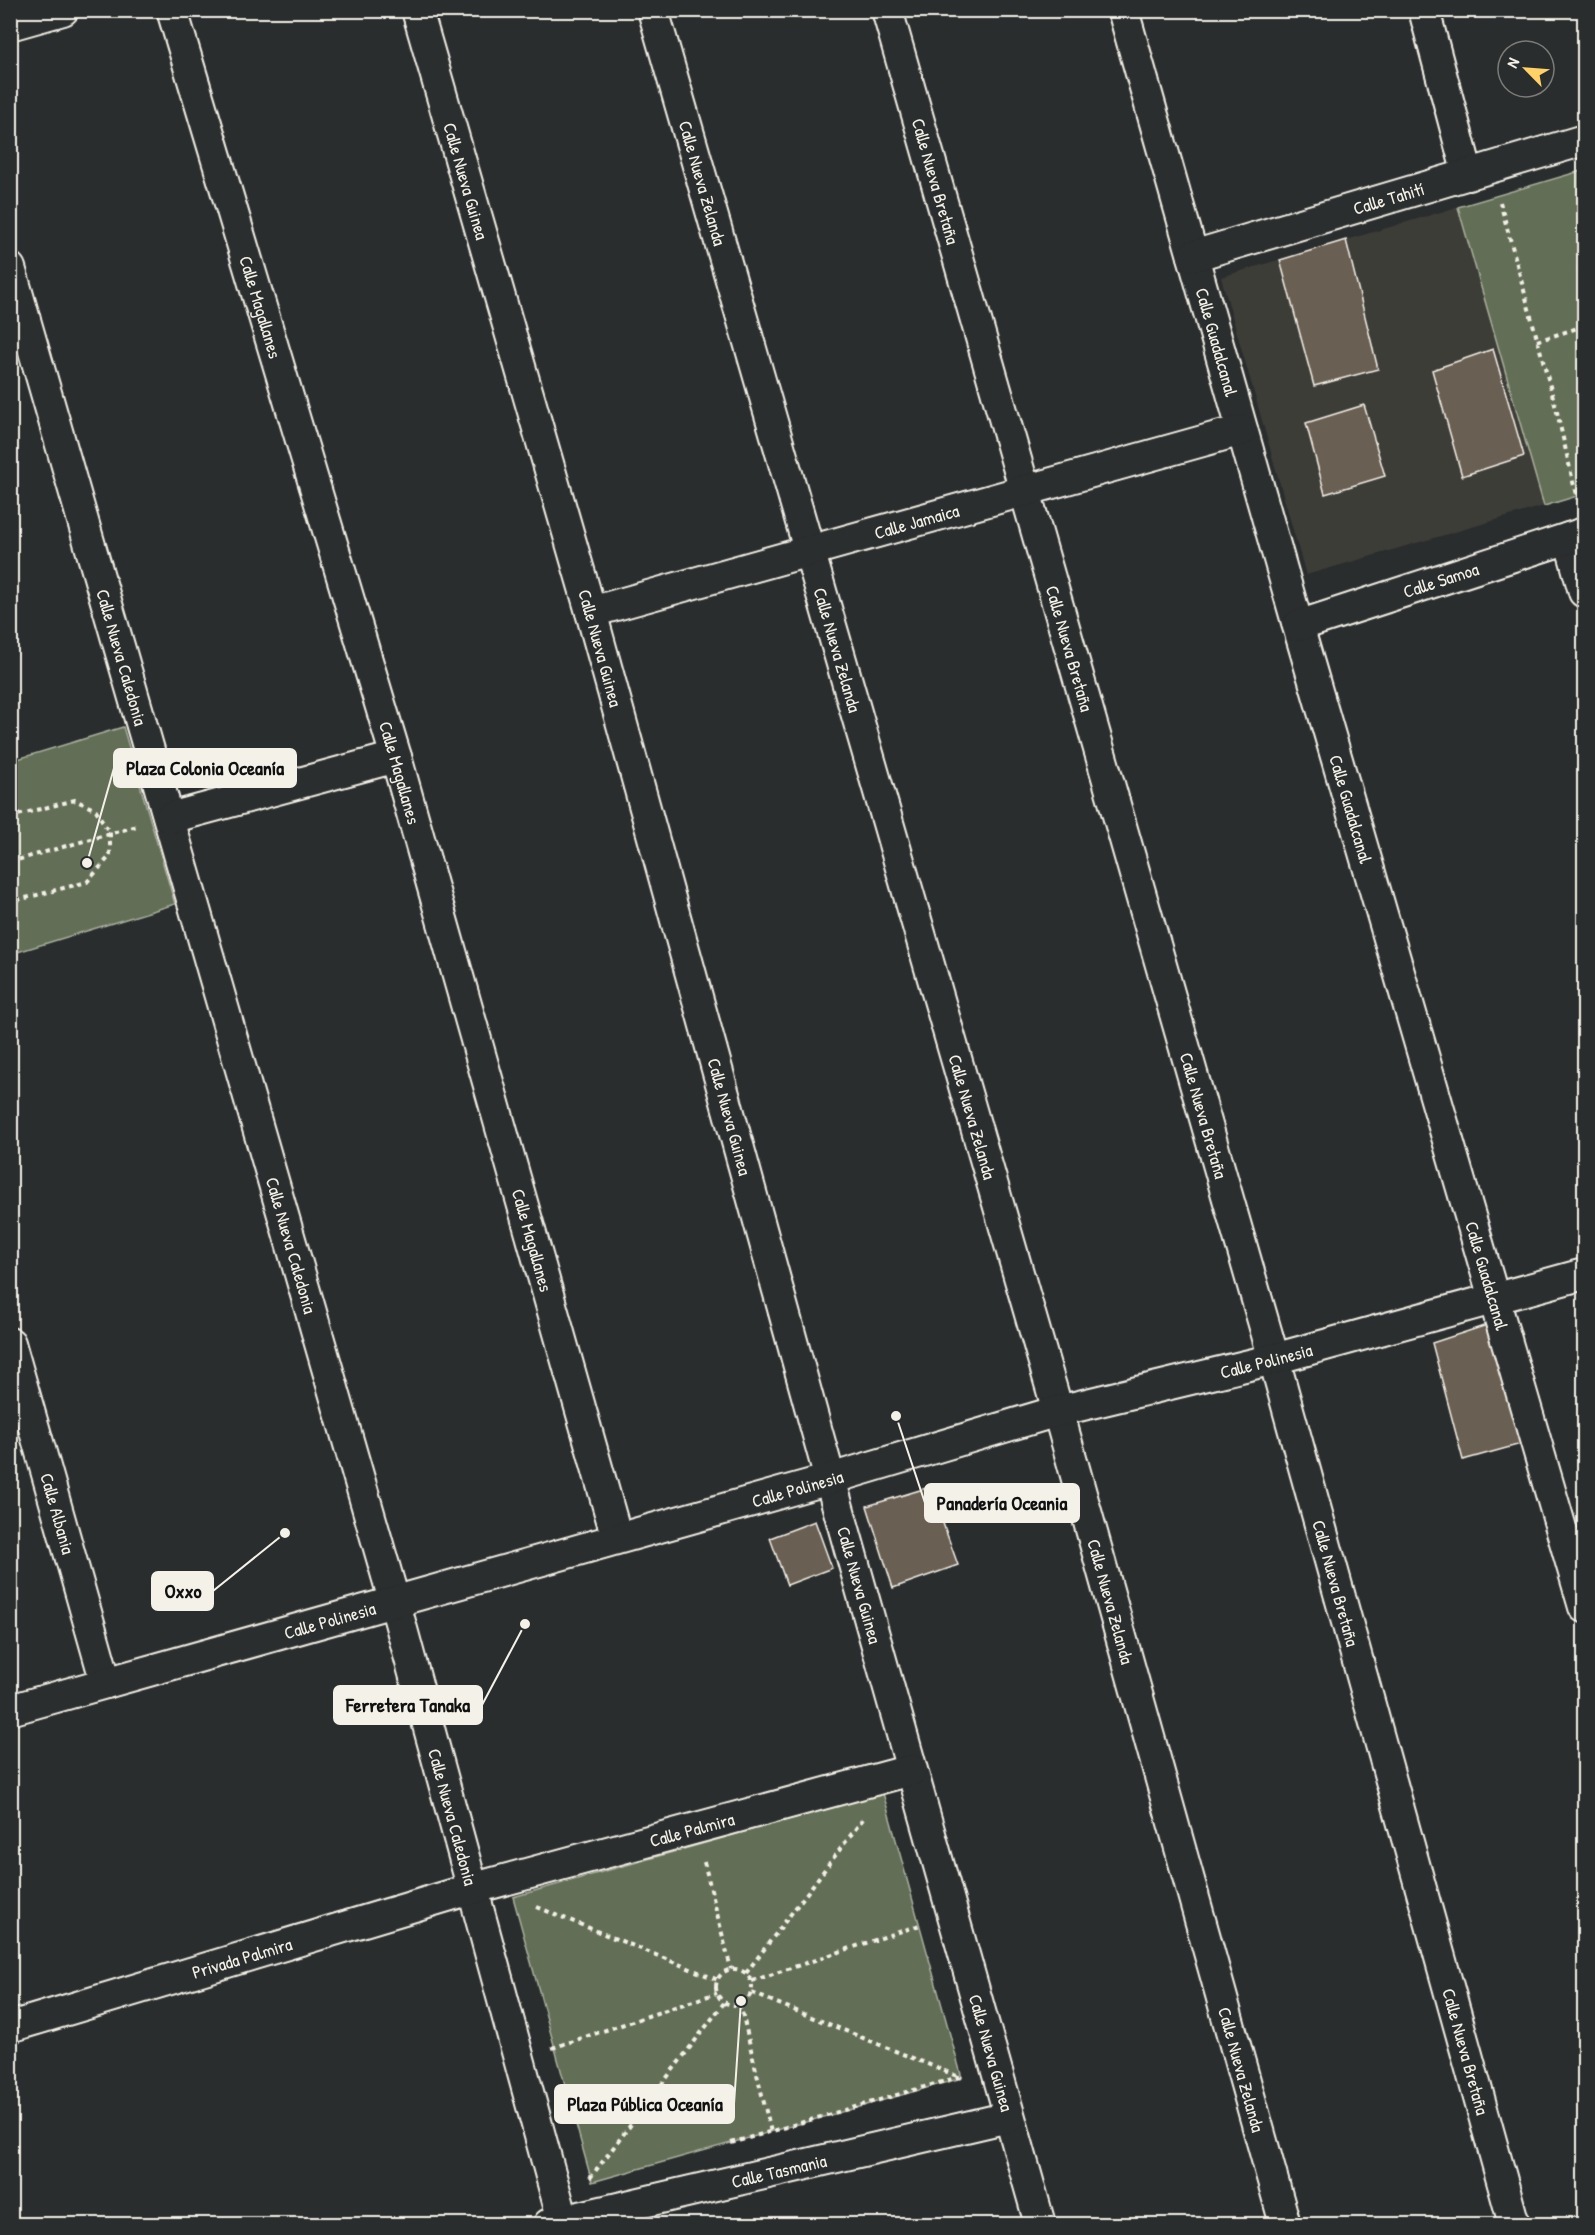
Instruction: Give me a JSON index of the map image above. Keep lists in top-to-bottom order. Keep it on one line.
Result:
{"streets":{"street":["Calle Nueva Guinea","Calle Nueva Bretaña","Calle Nueva Zelanda","Calle Tahití","Calle Magallanes","Calle Guadalcanal","Calle Jamaica","Calle Samoa","Calle Nueva Caledonia","Calle Polinesia","Calle Albania","Calle Palmira","Privada Palmira","Calle Tasmania"]},"crossings":[["Calle Nueva Guinea","Calle Jamaica"],["Calle Nueva Guinea","Calle Polinesia"],["Calle Nueva Guinea","Calle Palmira"],["Calle Nueva Guinea","Calle Tasmania"],["Calle Nueva Bretaña","Calle Jamaica"],["Calle Nueva Bretaña","Calle Polinesia"],["Calle Nueva Zelanda","Calle Jamaica"],["Calle Nueva Zelanda","Calle Polinesia"],["Calle Tahití","Calle Guadalcanal"],["Calle Magallanes","Calle Polinesia"],["Calle Guadalcanal","Calle Jamaica"],["Calle Guadalcanal","Calle Samoa"],["Calle Guadalcanal","Calle Polinesia"],["Calle Nueva Caledonia","Calle Polinesia"],["Calle Nueva Caledonia","Calle Palmira"],["Calle Nueva Caledonia","Privada Palmira"],["Calle Nueva Caledonia","Calle Tasmania"],["Calle Polinesia","Calle Albania"],["Calle Palmira","Privada Palmira"]],"places":["Plaza Colonia Oceanía","Panadería Oceania","Oxxo","Ferretera Tanaka","Plaza Pública Oceanía"],"north":"top left"}
